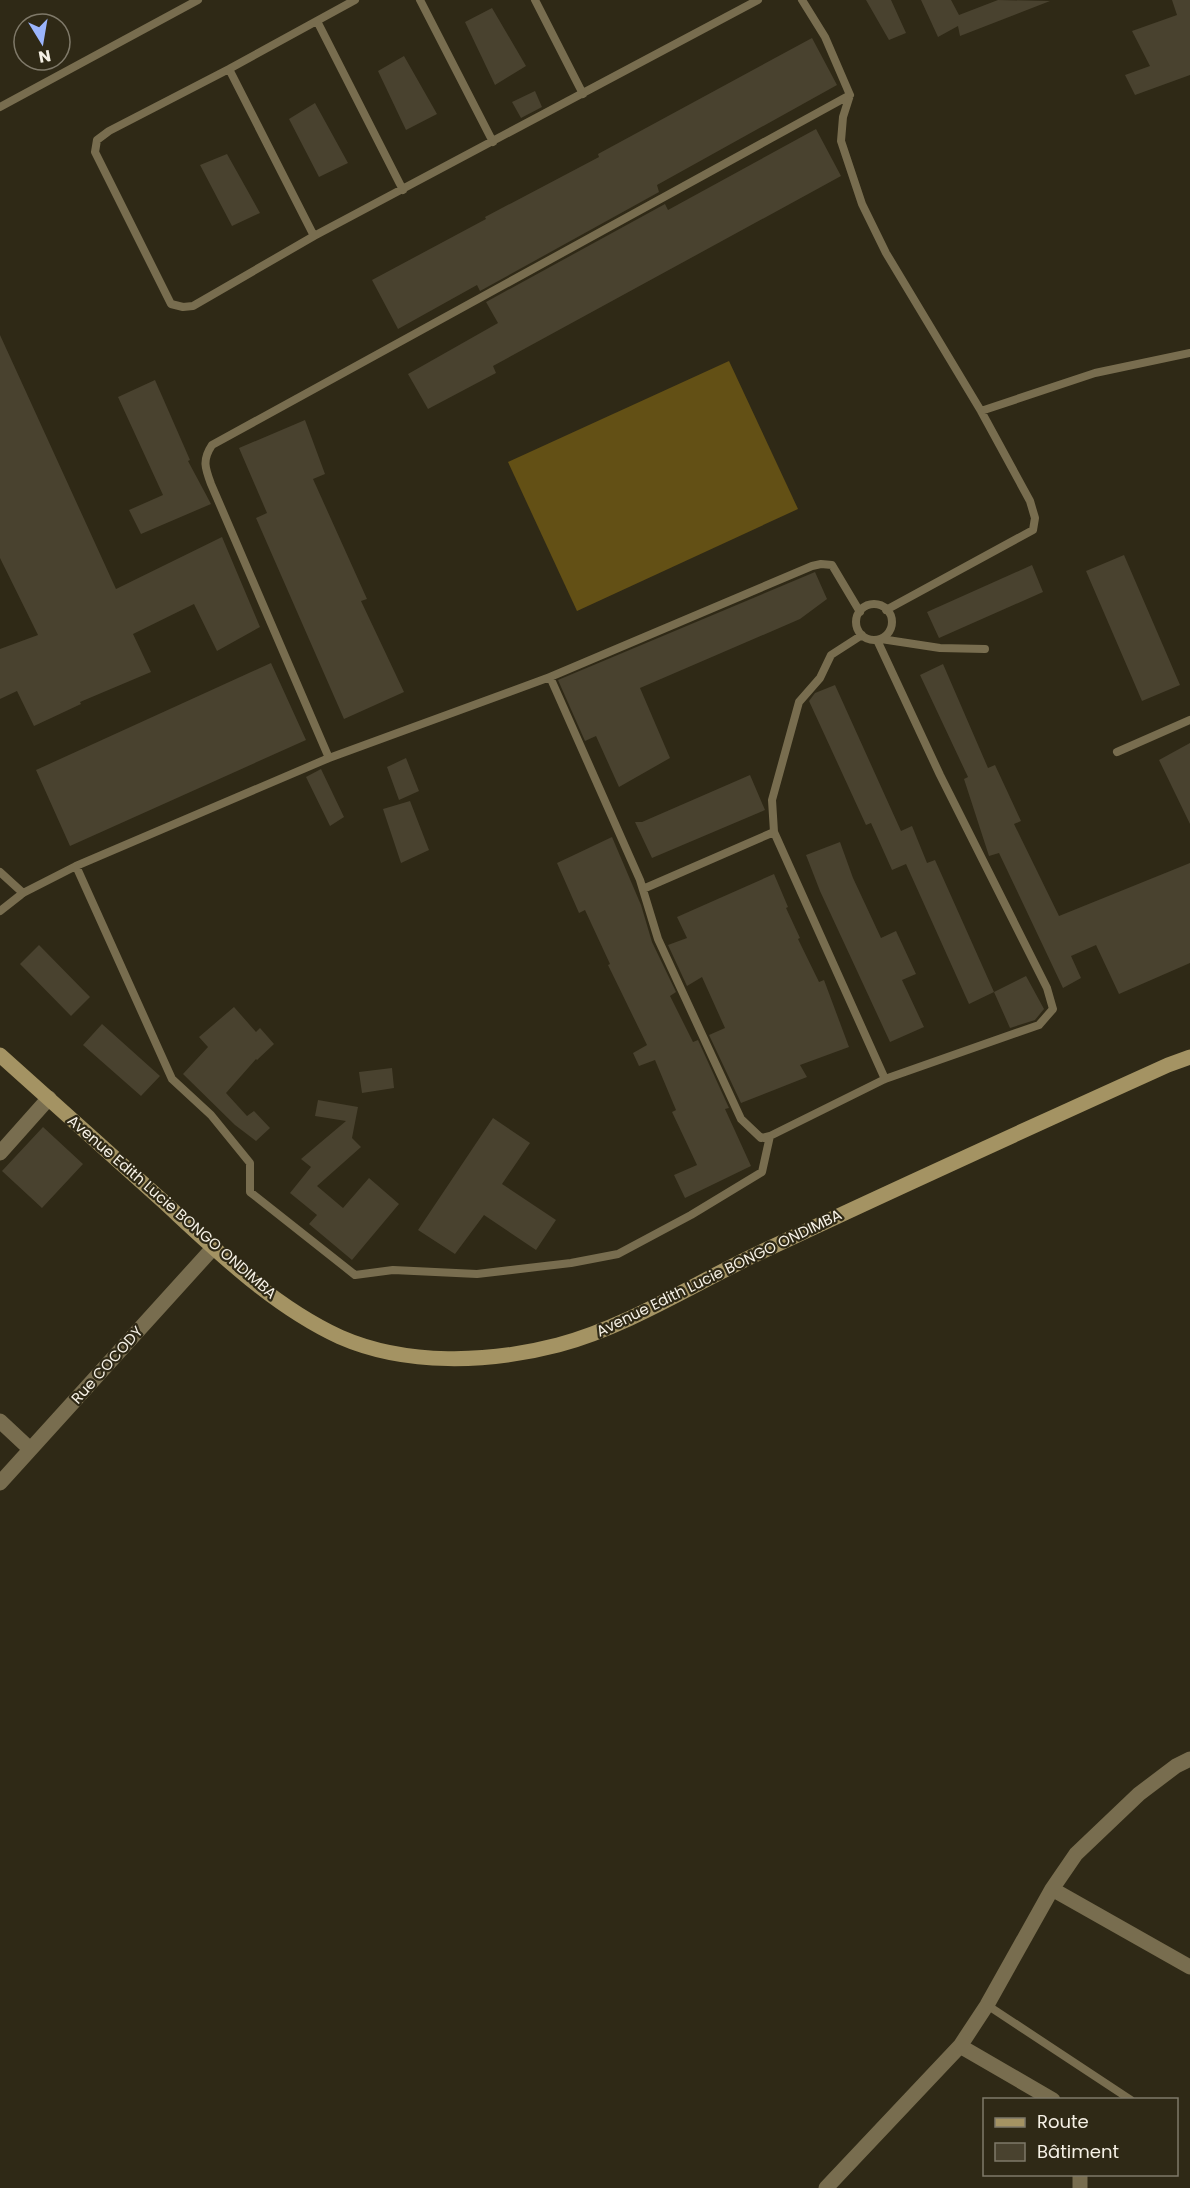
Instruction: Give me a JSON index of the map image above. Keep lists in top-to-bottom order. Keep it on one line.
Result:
{"streets":{"main road":["Avenue Edith Lucie BONGO ONDIMBA"],"street":["Rue COCODY"]},"crossings":[["Avenue Edith Lucie BONGO ONDIMBA","Rue COCODY"]],"legend":["Route","Bâtiment"],"north":"bottom"}
